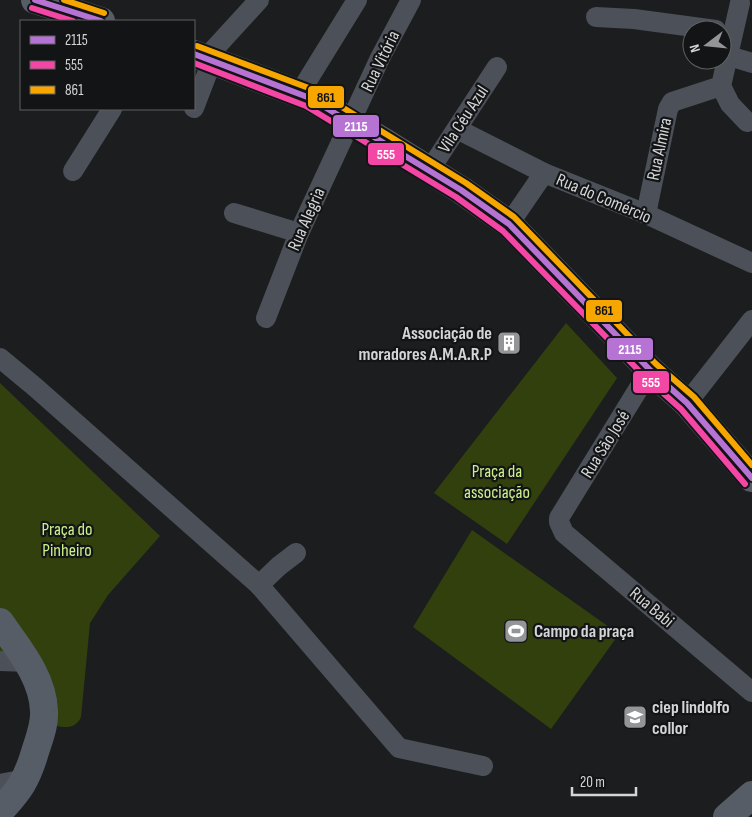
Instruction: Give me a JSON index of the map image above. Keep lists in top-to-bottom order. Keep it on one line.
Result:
{"streets":{"street":["Rua Vitória","Vila Céu Azul","Rua Almira","Rua do Comércio","Rua Alegria","Rua São José","Rua Babi"]},"crossings":[["Rua Vitória","Rua Alegria"],["Vila Céu Azul","Rua do Comércio"],["Rua Almira","Rua do Comércio"],["Rua São José","Rua Babi"]],"parks":["Praça da associação","Praça do Pinheiro"],"places":{"building":["Associação de moradores A.M.A.R.P"],"sports":["Campo da praça"],"school or university":["ciep lindolfo collor"]},"lines":["transit line 2115","transit line 861","transit line 555"],"legend":["2115","555","861"],"scale_bar":"20 m","north":"left"}
